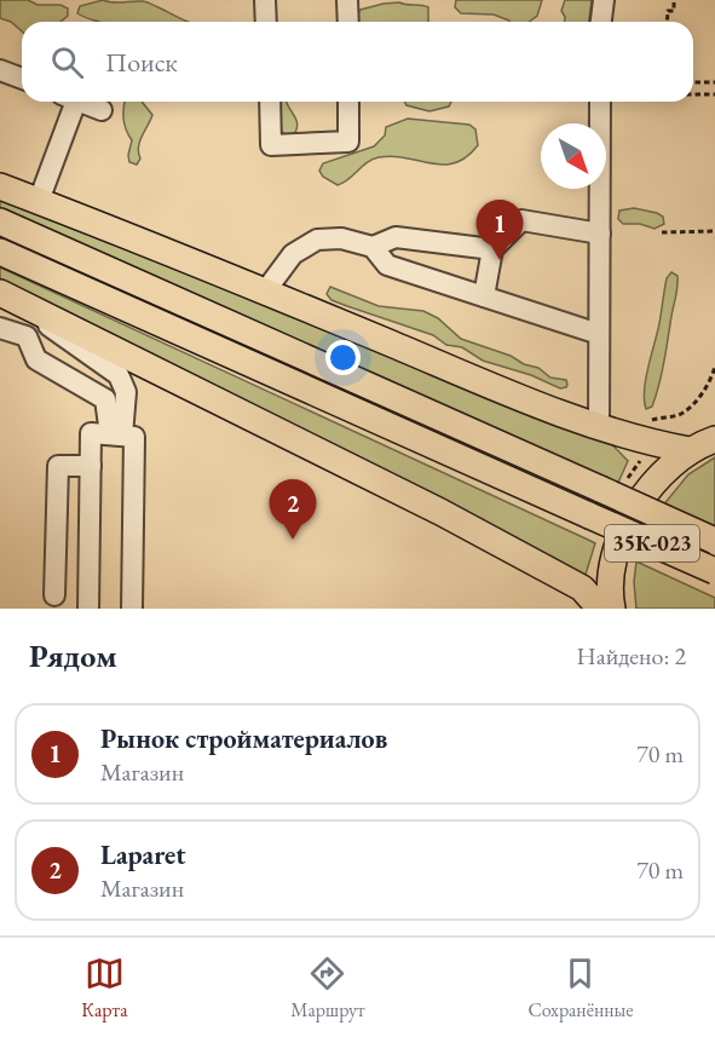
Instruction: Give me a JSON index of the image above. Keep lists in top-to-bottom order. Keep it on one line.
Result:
{"streets":{"main road":["35К-023"]},"north":"bottom right","page":{"search":"Поиск","pins":["1","2"],"heading":["Рядом","Найдено: 2"],"list":[{"mark":"1","name":"Рынок стройматериалов","note":"Магазин","value":"70 m"},{"mark":"2","name":"Laparet","note":"Магазин","value":"70 m"}],"nav":["Карта","Маршрут","Сохранённые"]}}
